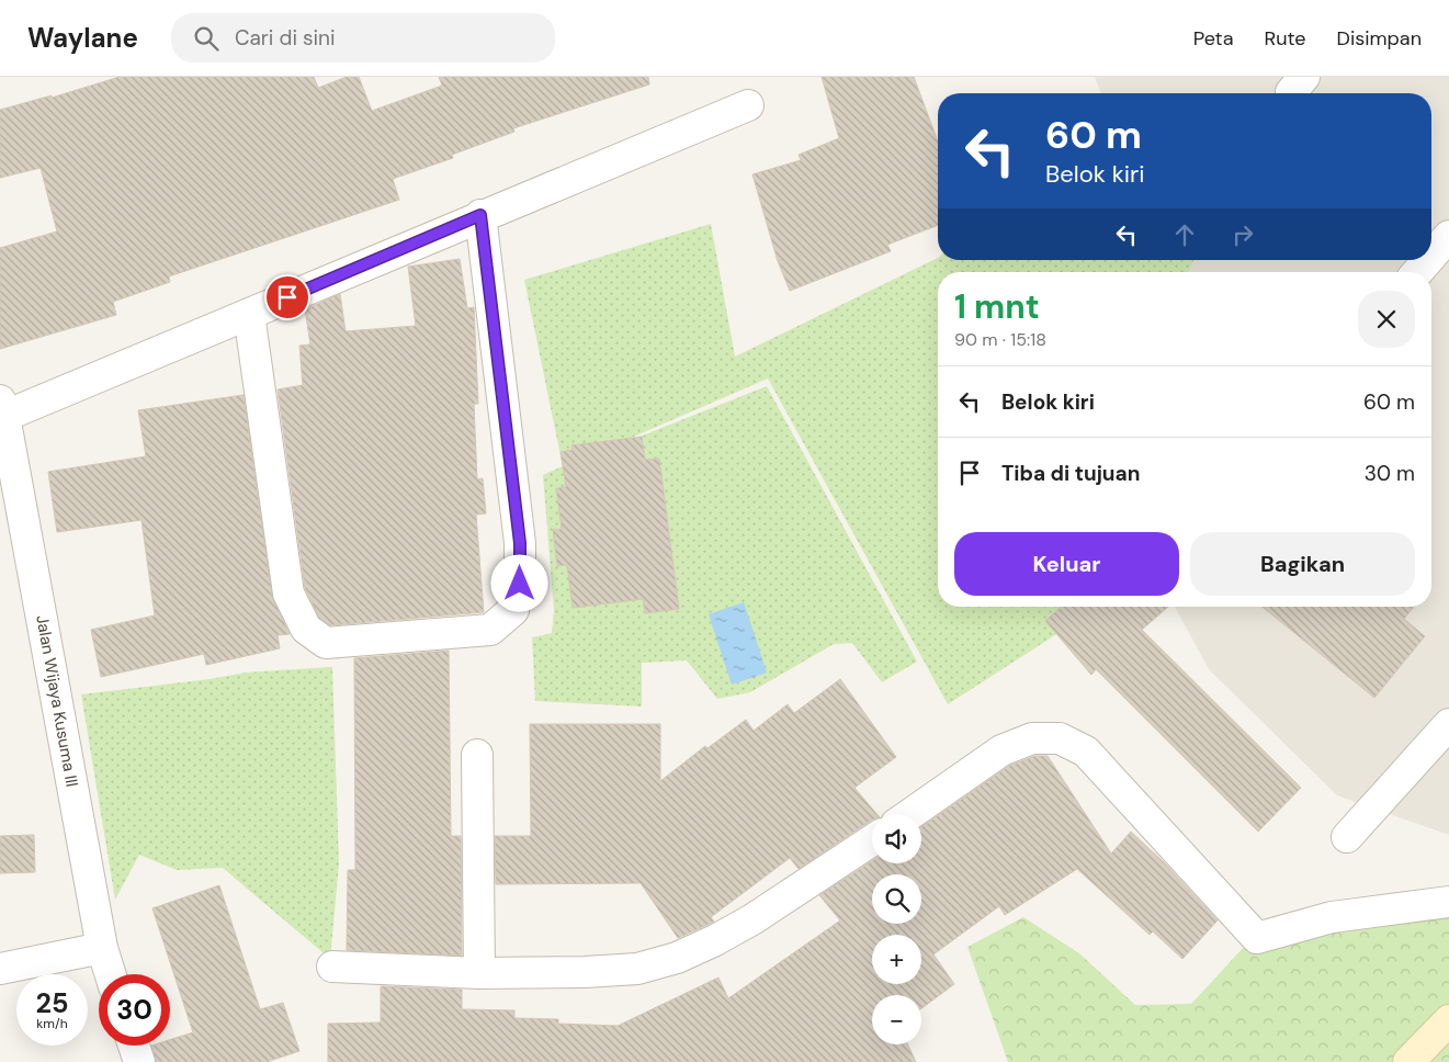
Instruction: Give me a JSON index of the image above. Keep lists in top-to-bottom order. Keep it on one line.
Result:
{"streets":{"street":["Jalan Wijaya Kusuma III"]},"page":{"header":"Waylane","search":"Cari di sini","nav":["Peta","Rute","Disimpan"],"turn":["60 m","Belok kiri"],"heading":["1 mnt","90 m · 15:18"],"list":[{"name":"Belok kiri","value":"60 m"},{"name":"Tiba di tujuan","value":"30 m"}],"buttons":["Keluar","Bagikan"],"map_buttons":["+","−"],"speed":"25 km/h","limit":"30"}}
